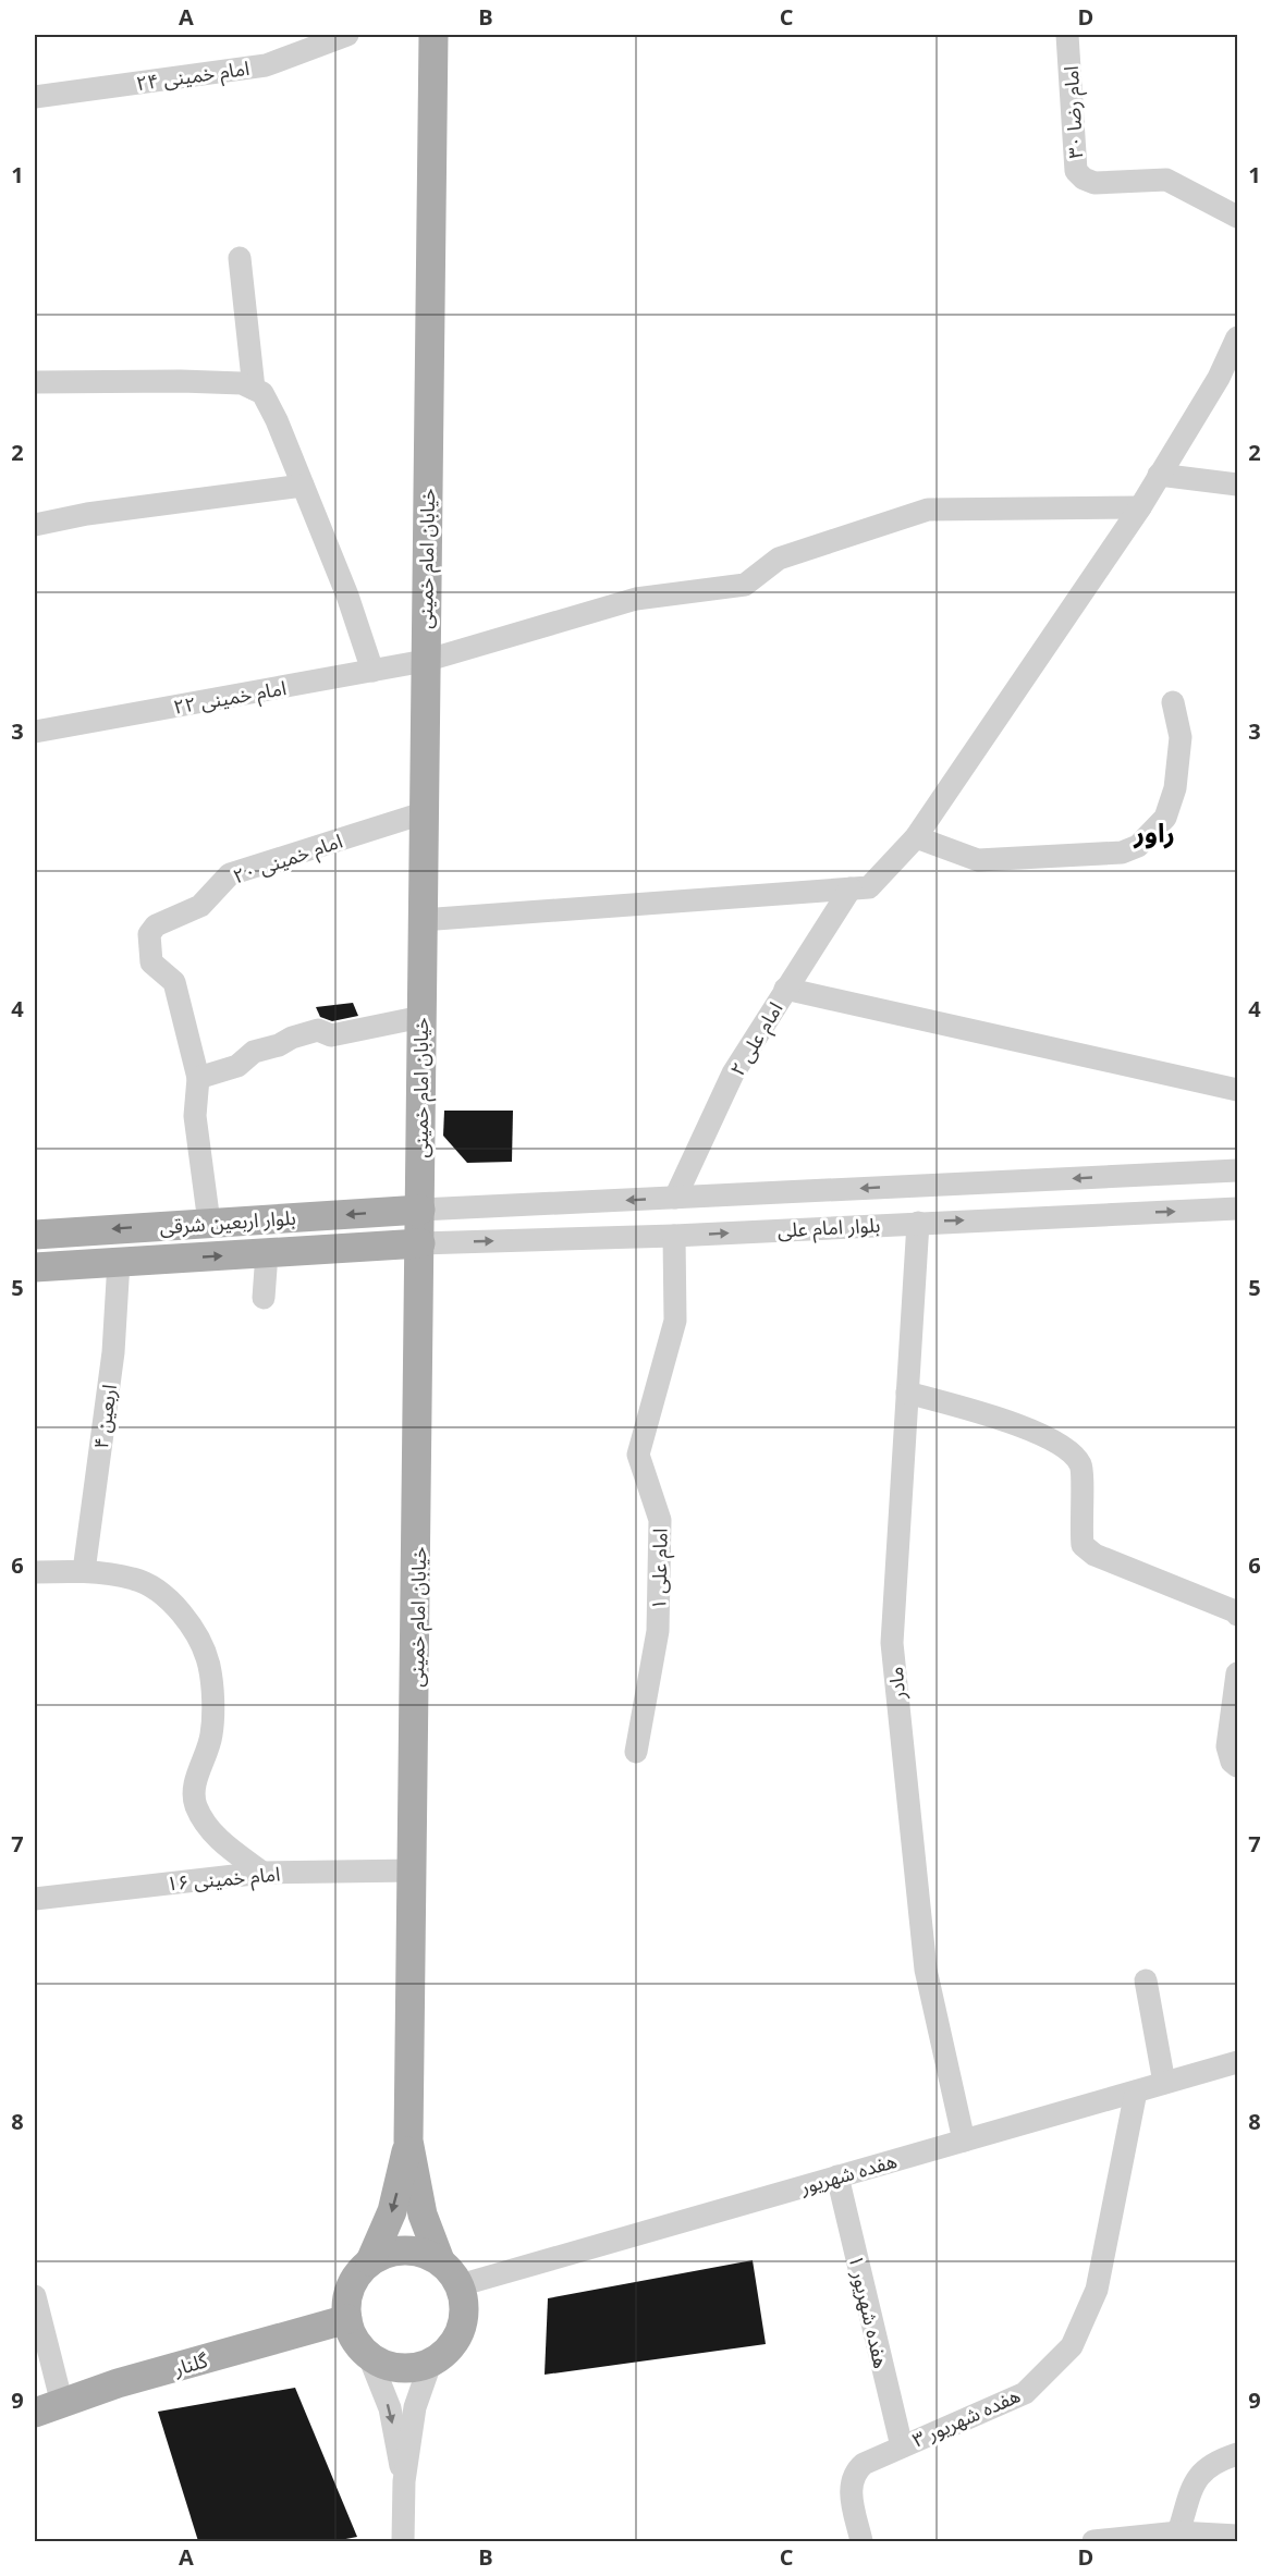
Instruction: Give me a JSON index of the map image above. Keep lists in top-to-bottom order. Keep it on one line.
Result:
{"streets":{"main road":["خیابان امام خمینی","بلوار اربعین شرقی","گلنار"],"street":["امام خمینی ۲۴","امام رضا ۳۰","امام خمینی ۲۲","امام خمینی ۲۰","امام علی ۲","بلوار امام علی","اربعین ۴","امام علی ۱","مادر","امام خمینی ۱۶","هفده شهریور","هفده شهریور ۱","هفده شهریور ۳"]},"crossings":[["خیابان امام خمینی","امام خمینی ۲۲"],["خیابان امام خمینی","امام خمینی ۲۰"],["خیابان امام خمینی","بلوار اربعین شرقی"],["خیابان امام خمینی","بلوار امام علی"],["خیابان امام خمینی","امام خمینی ۱۶"],["امام علی ۲","بلوار امام علی"],["بلوار اربعین شرقی","بلوار امام علی"],["بلوار اربعین شرقی","اربعین ۴"],["بلوار امام علی","امام علی ۱"],["بلوار امام علی","مادر"],["مادر","هفده شهریور"],["هفده شهریور","هفده شهریور ۱"],["هفده شهریور","گلنار"],["هفده شهریور","هفده شهریور ۳"],["هفده شهریور ۱","هفده شهریور ۳"]],"districts":["راور"],"grid":{"columns":["A","B","C","D"],"rows":["1","2","3","4","5","6","7","8","9"]}}
